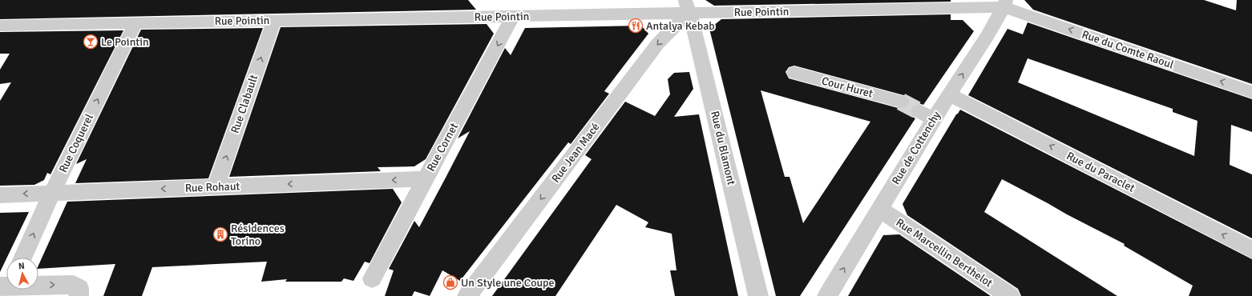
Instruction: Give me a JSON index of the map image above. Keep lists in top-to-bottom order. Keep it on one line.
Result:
{"streets":{"street":["Rue Pointin","Rue du Comte Raoul","Cour Huret","Rue Clabault","Rue Coquerel","Rue Cornet","Rue du Blamont","Rue de Cottenchy","Rue Jean Macé","Rue du Paraclet","Rue Rohaut","Rue Marcellin Berthelot"]},"crossings":[["Rue Pointin","Rue du Comte Raoul"],["Rue Pointin","Rue Clabault"],["Rue Pointin","Rue Coquerel"],["Rue Pointin","Rue Cornet"],["Rue Pointin","Rue du Blamont"],["Rue Pointin","Rue de Cottenchy"],["Rue Pointin","Rue Jean Macé"],["Rue du Comte Raoul","Rue de Cottenchy"],["Rue Clabault","Rue Rohaut"],["Rue Coquerel","Rue Rohaut"],["Rue Cornet","Rue Rohaut"],["Rue du Blamont","Rue Jean Macé"],["Rue de Cottenchy","Rue du Paraclet"],["Rue de Cottenchy","Rue Marcellin Berthelot"]],"one_way":["Rue du Comte Raoul","Rue Clabault","Rue Coquerel","Rue Cornet","Rue de Cottenchy","Rue Jean Macé","Rue du Paraclet","Rue Rohaut"],"places":{"restaurant":["Antalya Kebab"],"bar":["Le Pointin"],"building":["Résidences Torino"],"shop":["Un Style une Coupe"]},"north":"top"}
